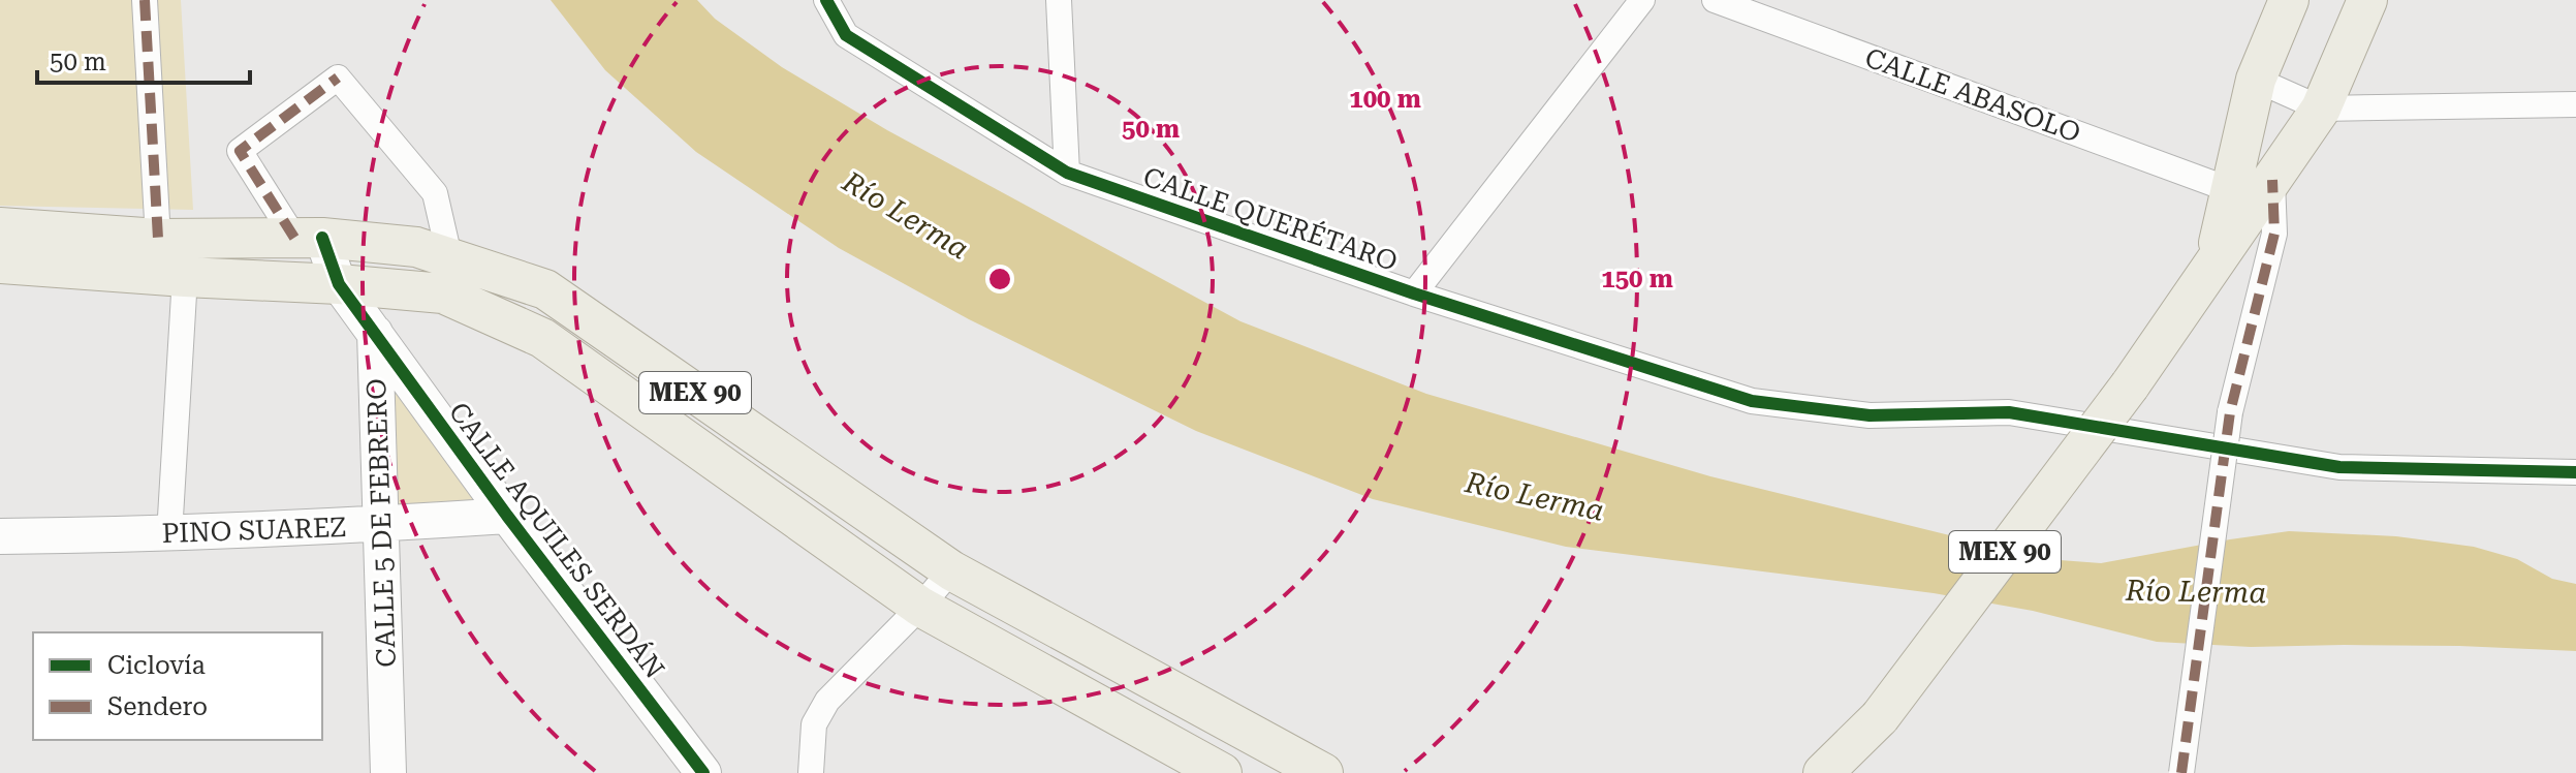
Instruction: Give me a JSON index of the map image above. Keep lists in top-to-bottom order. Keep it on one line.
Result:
{"streets":{"main road":["MEX 90"],"street":["CALLE ABASOLO","CALLE QUERÉTARO","CALLE 5 DE FEBRERO","PINO SUAREZ","CALLE AQUILES SERDÁN"]},"crossings":[["CALLE ABASOLO","MEX 90"],["CALLE 5 DE FEBRERO","PINO SUAREZ"],["CALLE 5 DE FEBRERO","CALLE AQUILES SERDÁN"],["PINO SUAREZ","CALLE AQUILES SERDÁN"]],"water":["Río Lerma"],"legend":["Ciclovía","Sendero"],"scale_bar":"50 m","rings":["100 m","50 m","150 m"]}
